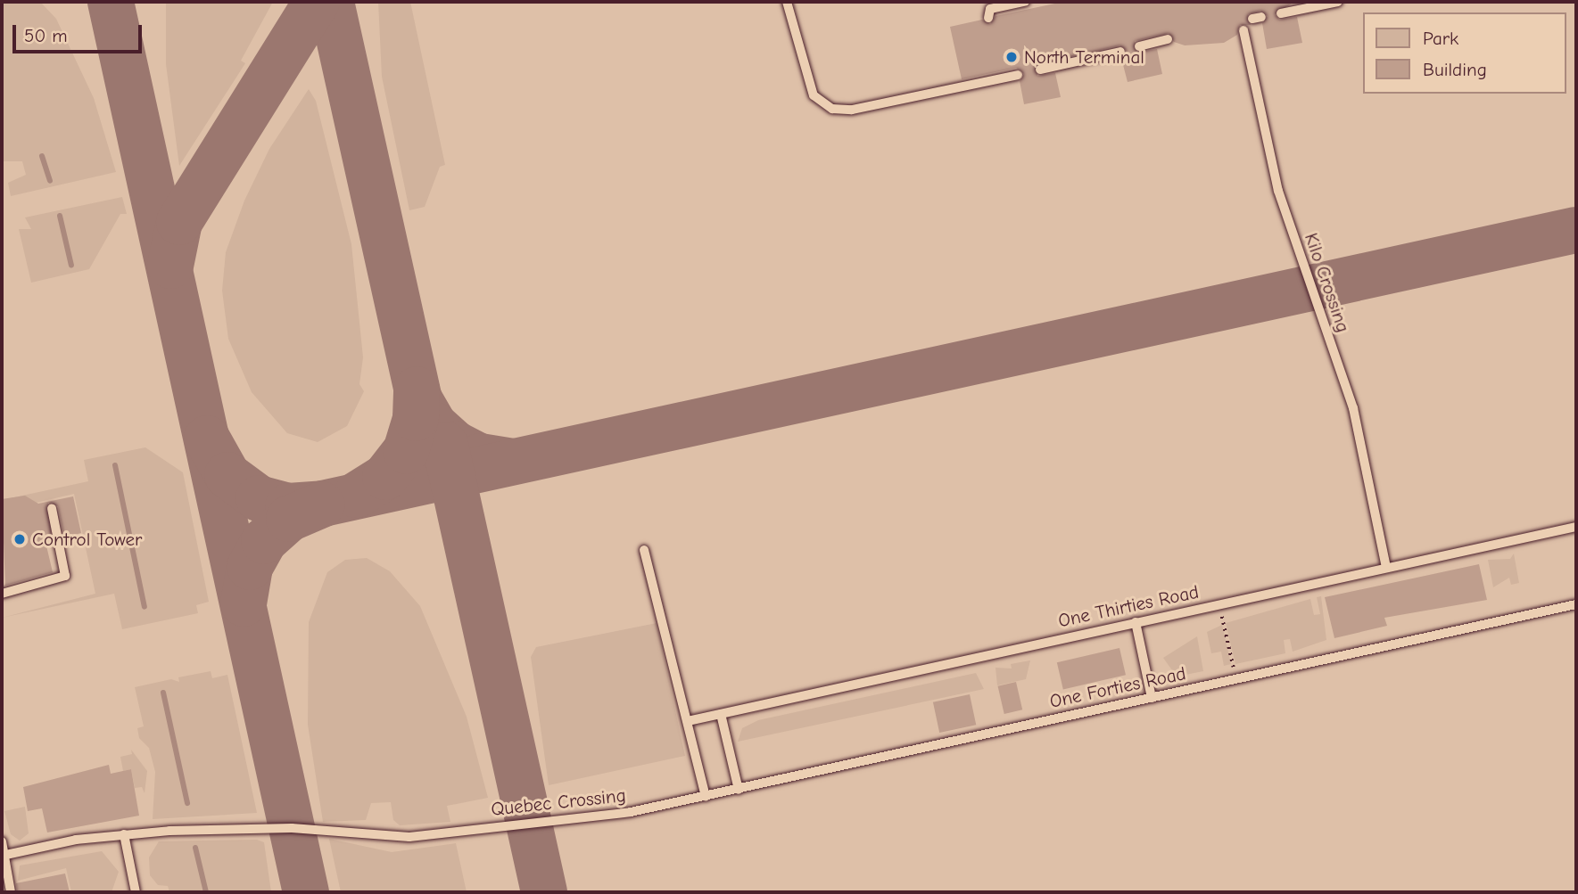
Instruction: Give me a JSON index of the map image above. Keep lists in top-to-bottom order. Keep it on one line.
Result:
{"streets":{"lane":["Kilo Crossing","One Thirties Road","One Forties Road","Quebec Crossing"]},"crossings":[["Kilo Crossing","One Thirties Road"],["One Forties Road","Quebec Crossing"]],"places":["North Terminal","Control Tower"],"legend":["Park","Building"],"scale_bar":"50 m"}
